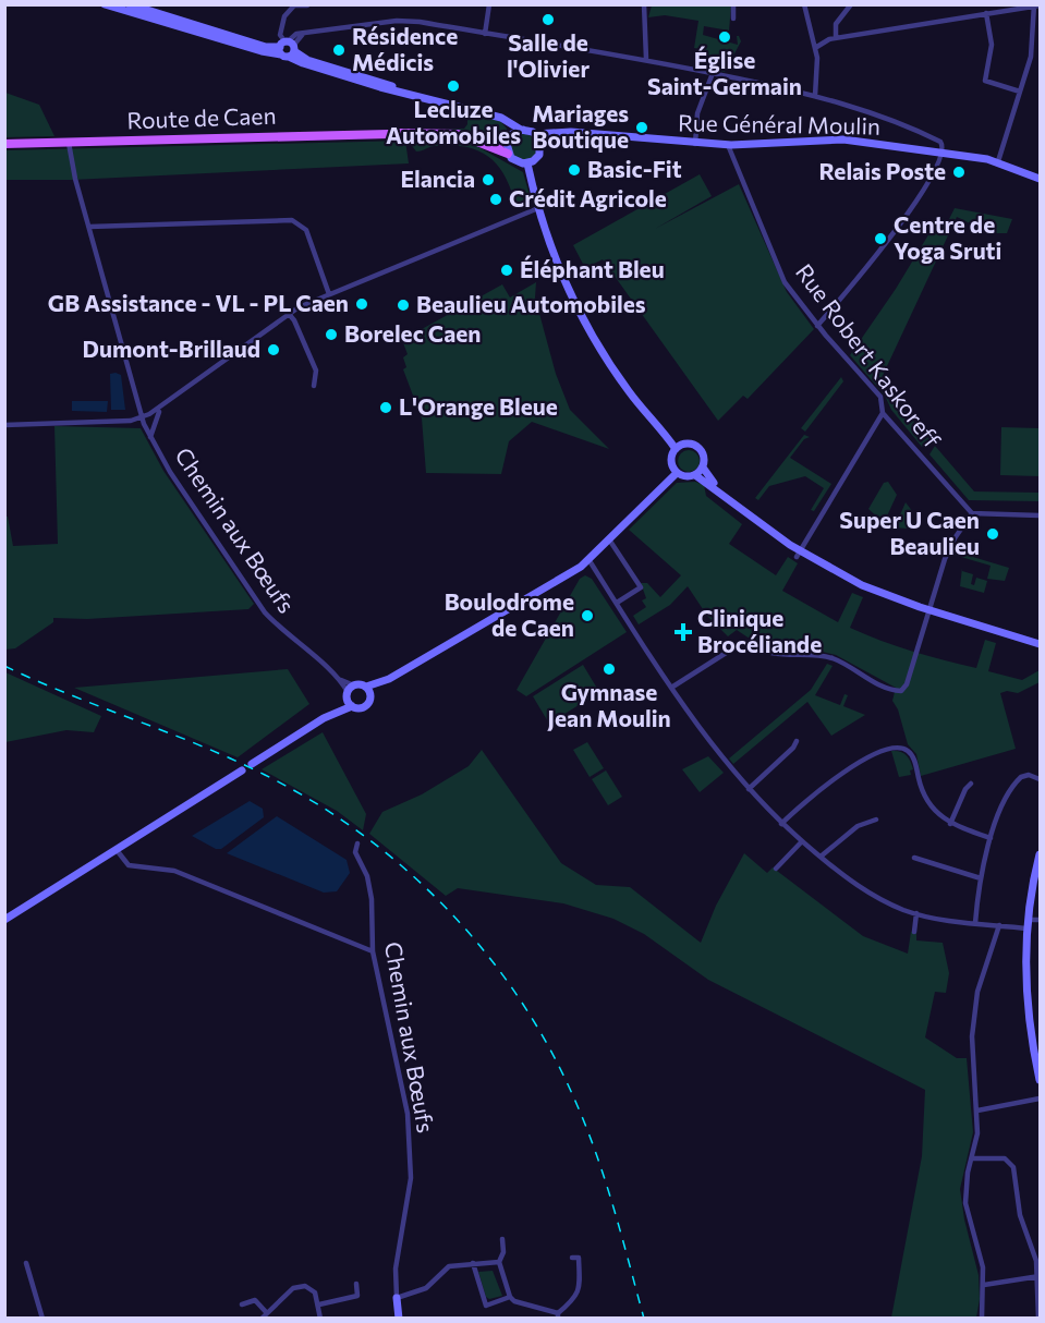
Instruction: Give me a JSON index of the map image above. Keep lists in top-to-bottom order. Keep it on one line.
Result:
{"streets":{"main road":["Route de Caen","Rue Général Moulin","Chemin aux Bœufs"],"street":["Rue Robert Kaskoreff"]},"crossings":[["Route de Caen","Chemin aux Bœufs"],["Rue Général Moulin","Rue Robert Kaskoreff"]],"places":{"other":["Salle de l'Olivier","Église Saint-Germain","Résidence Médicis","Lecluze Automobiles","Mariages Boutique","Basic-Fit","Relais Poste","Elancia","Crédit Agricole","Centre de Yoga Sruti","Éléphant Bleu","GB Assistance - VL - PL Caen","Beaulieu Automobiles","Borelec Caen","Dumont-Brillaud","L'Orange Bleue","Super U Caen Beaulieu","Boulodrome de Caen","Gymnase Jean Moulin"],"health":["Clinique Brocéliande"]}}
